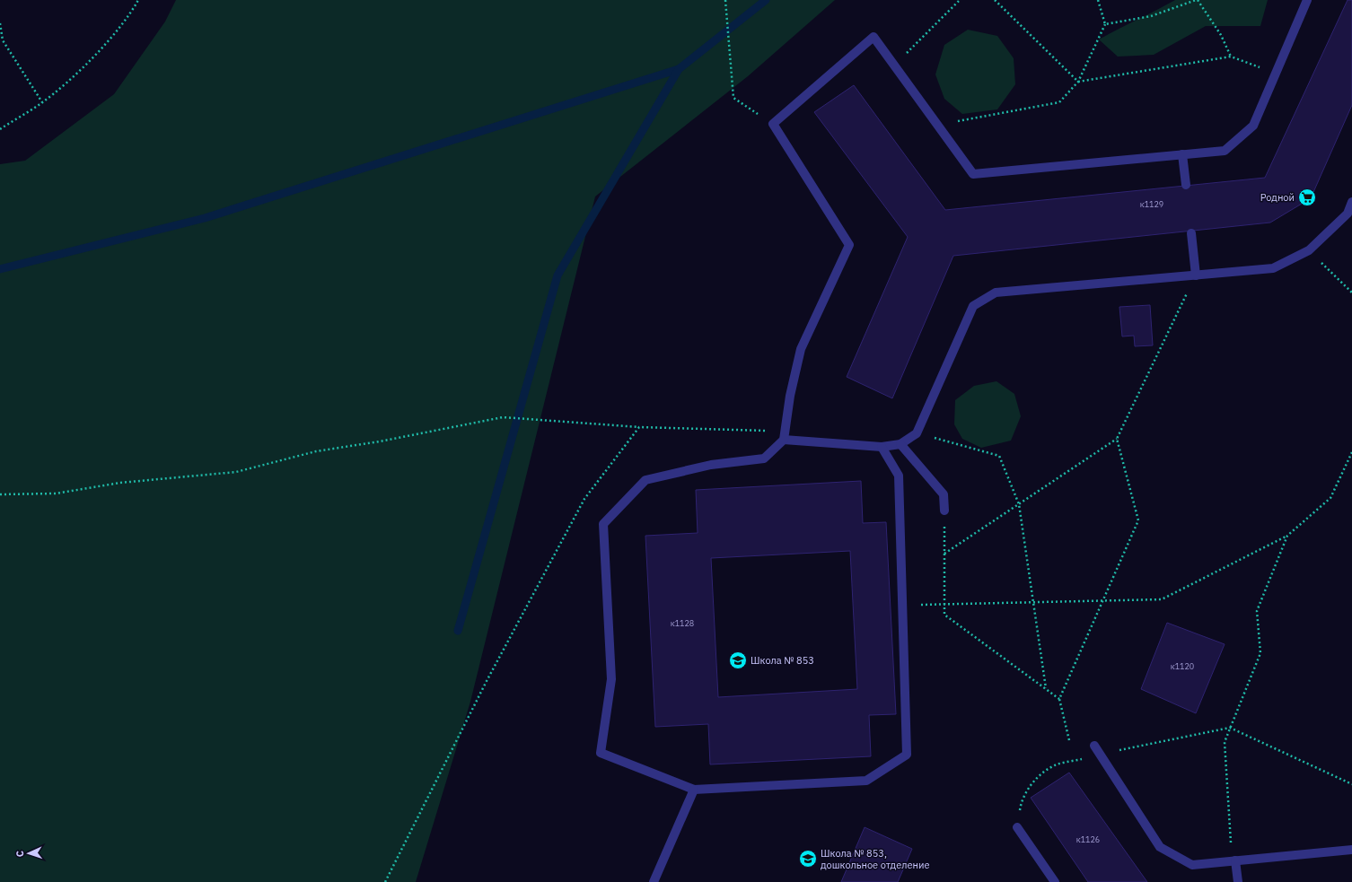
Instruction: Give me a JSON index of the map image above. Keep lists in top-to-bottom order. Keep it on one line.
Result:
{"places":{"supermarket":["Родной"],"school or university":["Школа № 853","Школа № 853, дошкольное отделение"]},"house_numbers":["к1129","к1128","к1120","к1126"],"north":"left"}
